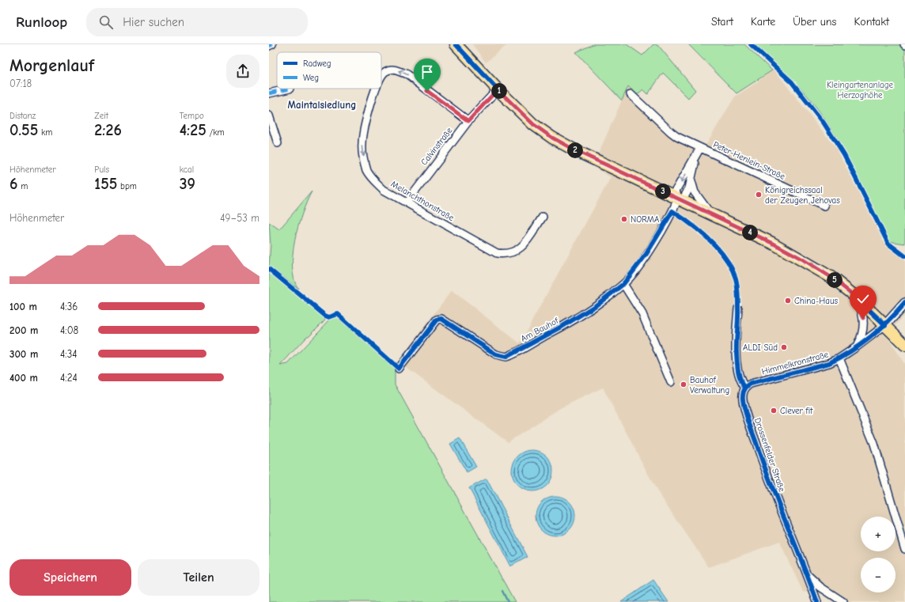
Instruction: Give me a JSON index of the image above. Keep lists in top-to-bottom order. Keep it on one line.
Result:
{"streets":{"street":["Calvinstraße","Peter-Henlein-Straße","Melanchthonstraße","Am Bauhof","Himmelkronstraße","Drossenfelder Straße"]},"crossings":[["Calvinstraße","Melanchthonstraße"],["Peter-Henlein-Straße","Am Bauhof"],["Himmelkronstraße","Drossenfelder Straße"]],"districts":["Maintalsiedlung"],"parks":["Kleingartenanlage Herzoghöhe"],"places":["Königreichssaal der Zeugen Jehovas","NORMA","China-Haus","ALDI Süd","Bauhof Verwaltung","Clever fit"],"legend":["Radweg","Weg"],"page":{"header":"Runloop","search":"Hier suchen","nav":["Start","Karte","Über uns","Kontakt"],"heading":["Morgenlauf","07:18"],"pins":["1","2","3","4","5"],"stats":[["Distanz","0.55 km"],["Zeit","2:26"],["Tempo","4:25 /km"],["Höhenmeter","6 m"],["Puls","155 bpm"],["kcal","39"]],"chart":["Höhenmeter","49–53 m"],"list":[{"name":"100 m","note":"4:36"},{"name":"200 m","note":"4:08"},{"name":"300 m","note":"4:34"},{"name":"400 m","note":"4:24"}],"map_buttons":["+","−"],"buttons":["Speichern","Teilen"]}}
